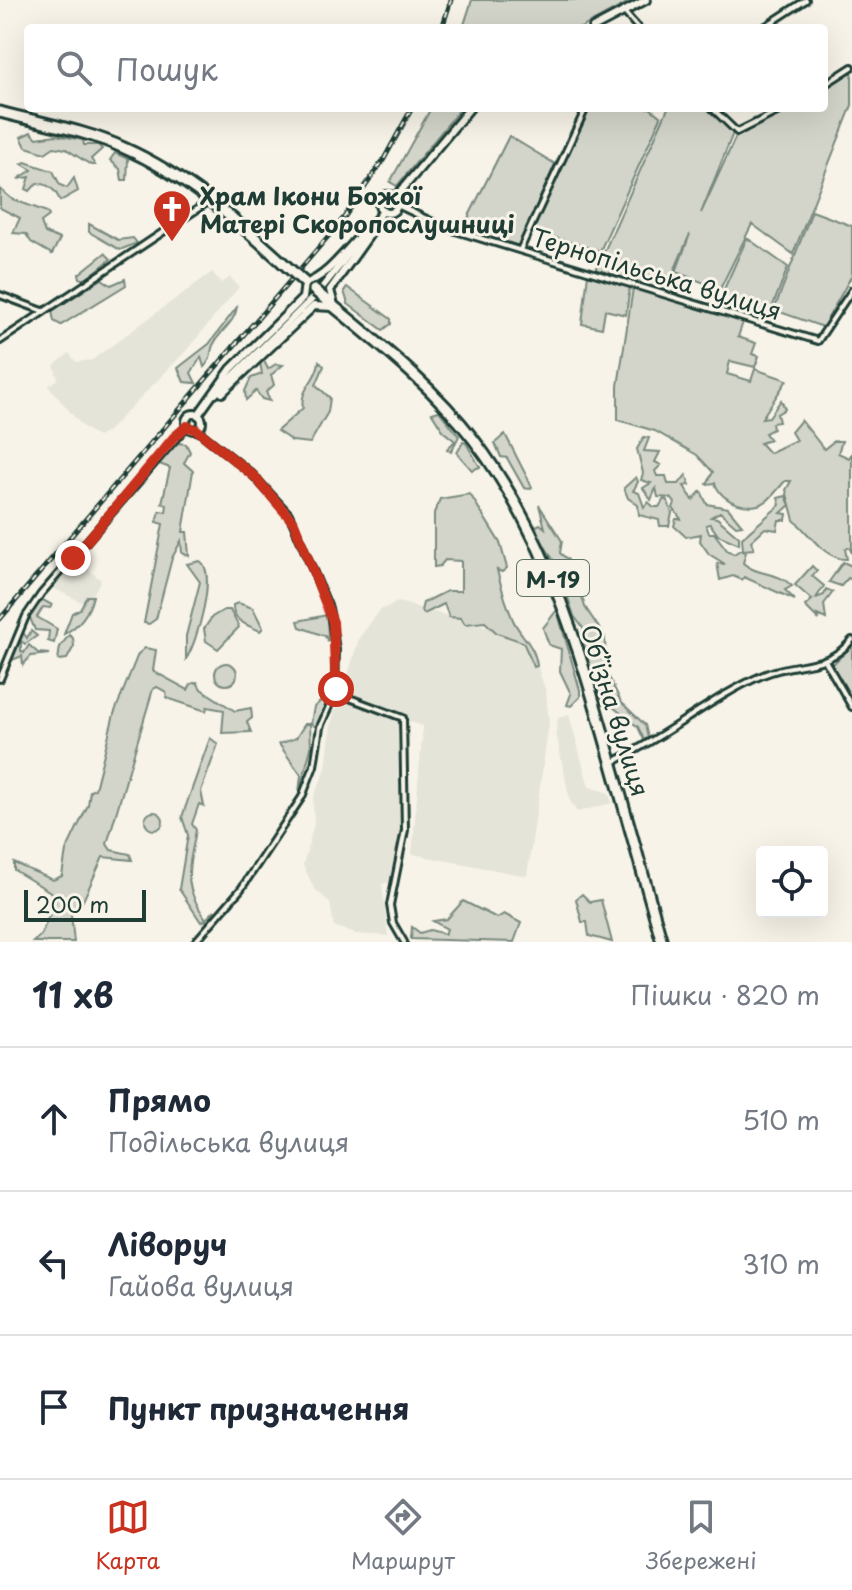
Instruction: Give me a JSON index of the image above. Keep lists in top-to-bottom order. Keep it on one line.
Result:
{"streets":{"highway":["М-19","Обʼїзна вулиця"],"street":["Тернопільська вулиця"]},"crossings":[["М-19","Обʼїзна вулиця"]],"places":{"church":["Храм Ікони Божої Матері Скоропослушниці"]},"scale_bar":"200 m","page":{"search":"Пошук","scale":"200 m","heading":["11 хв","Пішки · 820 m"],"list":[["Прямо","Подільська вулиця","510 m"],["Ліворуч","Гайова вулиця","310 m"],"Пункт призначення"],"nav":["Карта","Маршрут","Збережені"]}}
